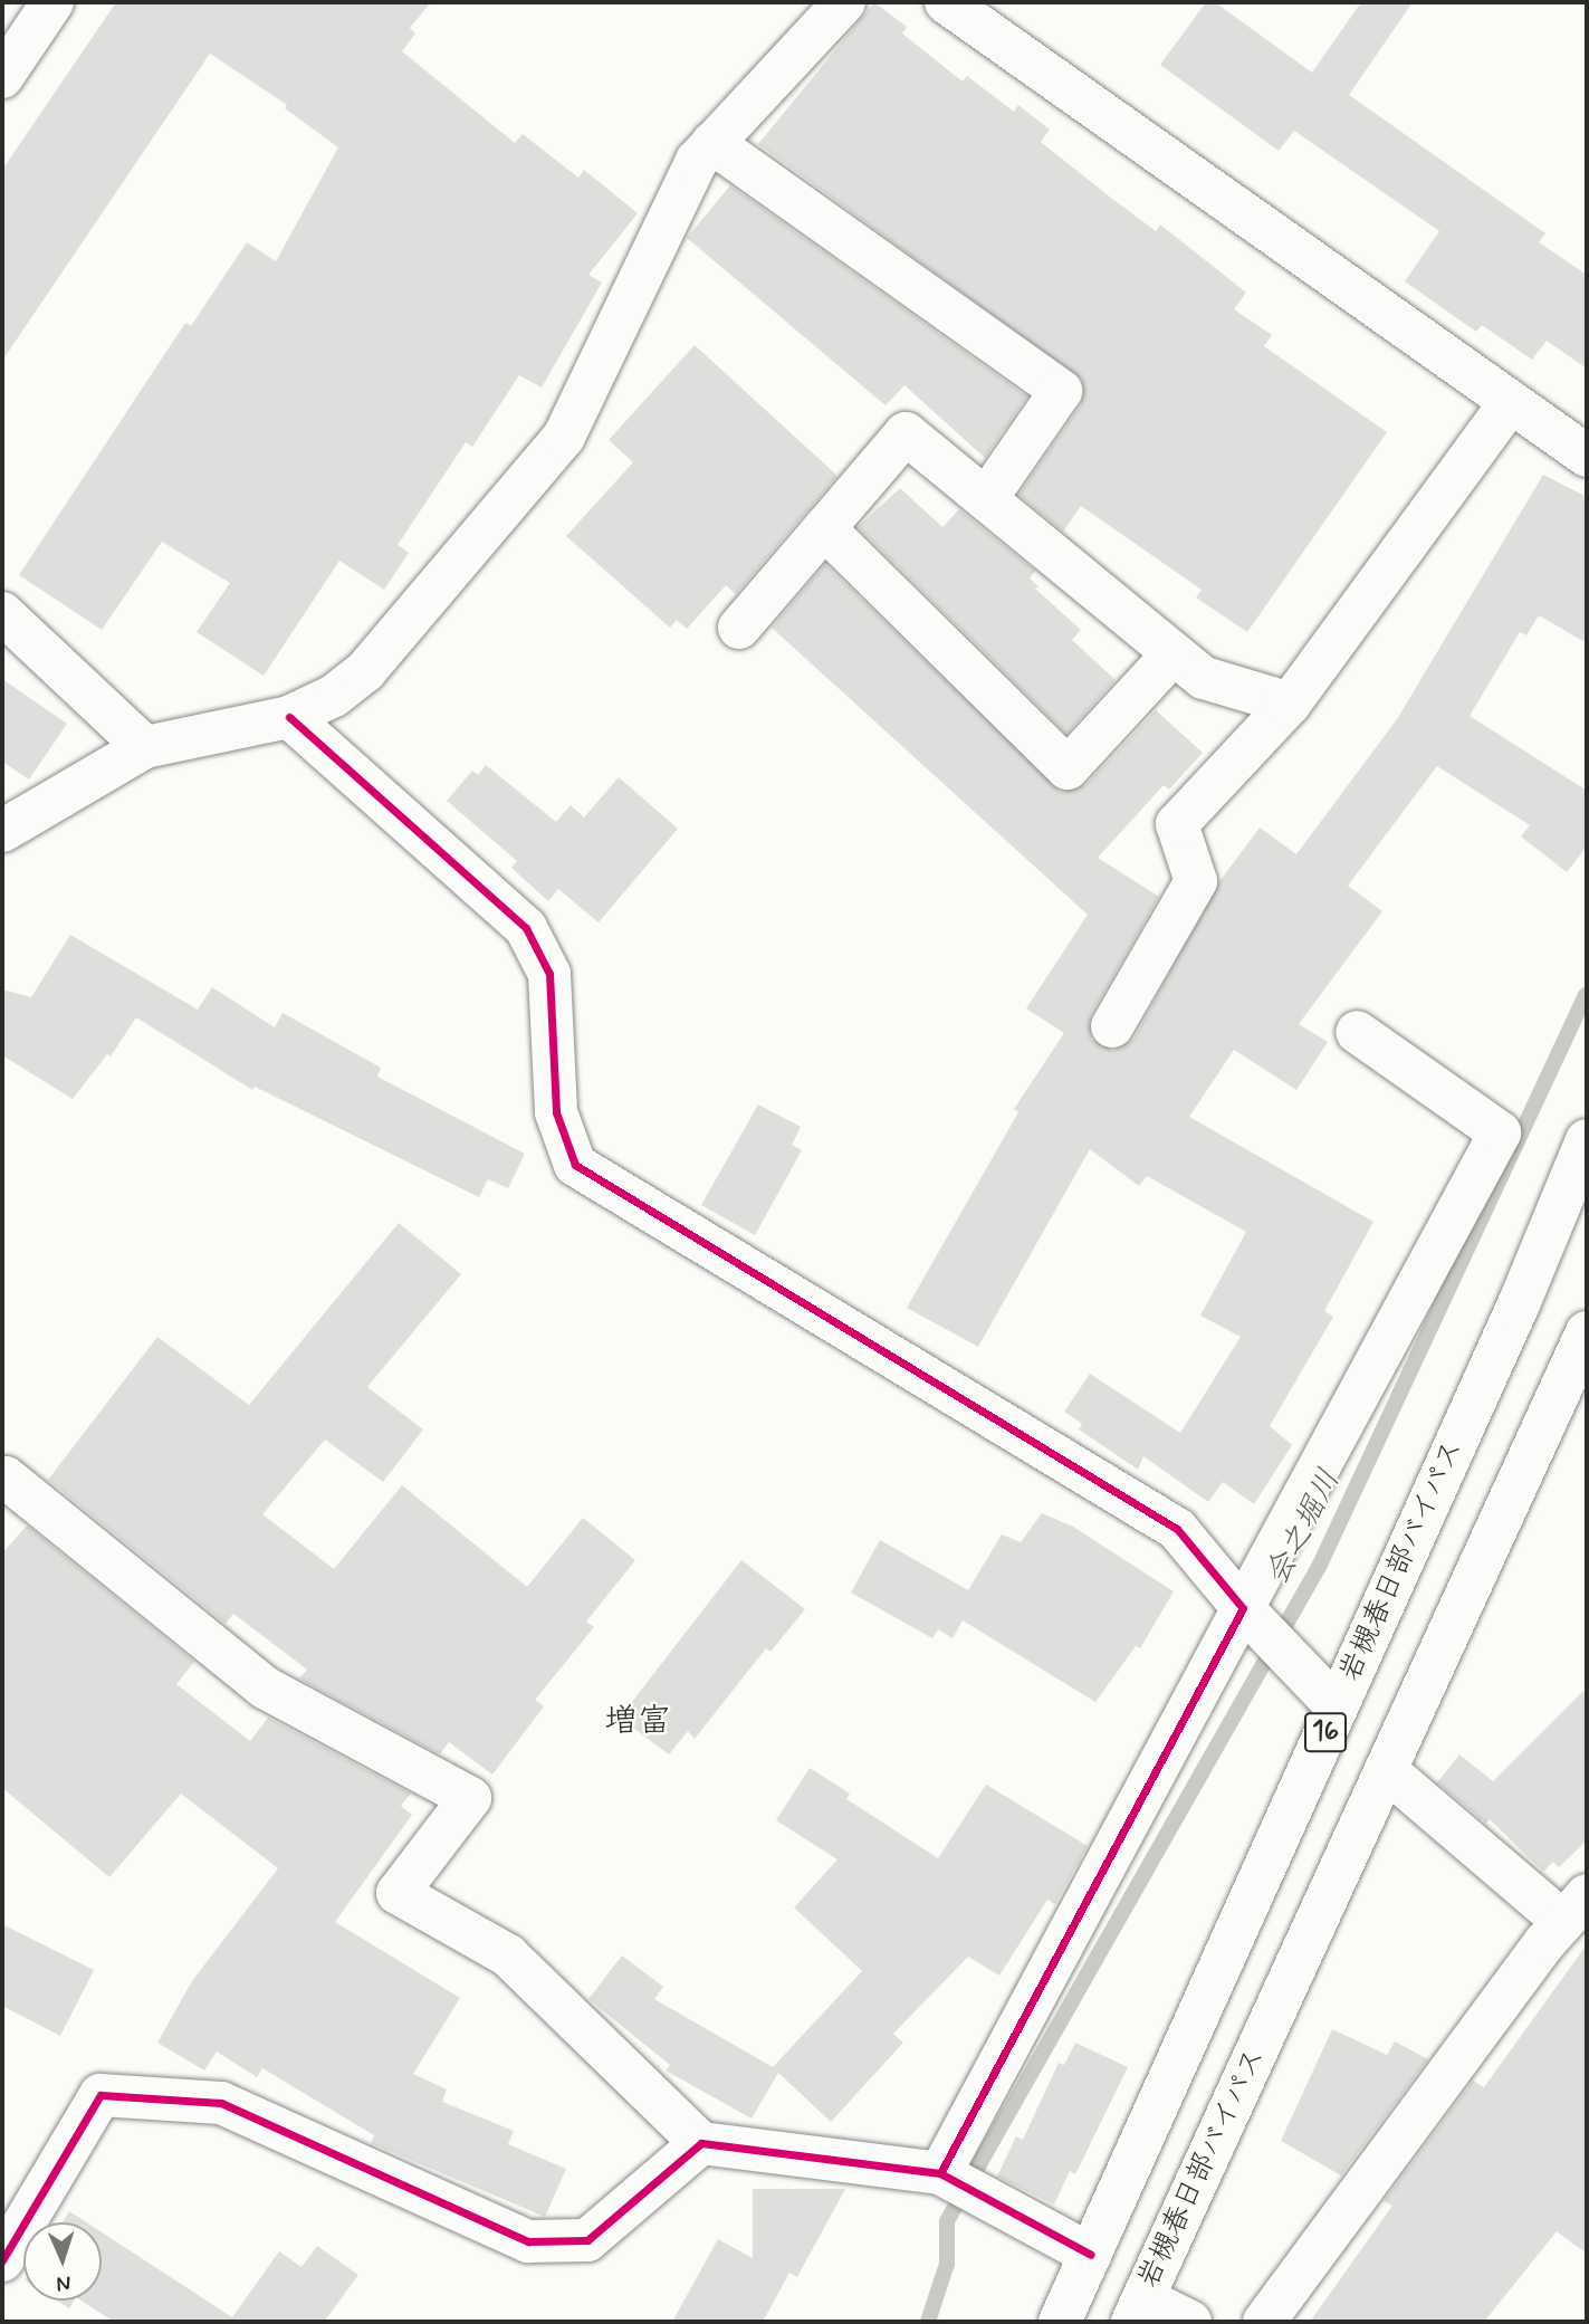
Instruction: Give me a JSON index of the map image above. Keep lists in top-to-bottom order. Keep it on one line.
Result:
{"streets":{"main road":["岩槻春日部バイパス","16"]},"districts":["増富"],"water":["会之堀川"],"north":"bottom"}
